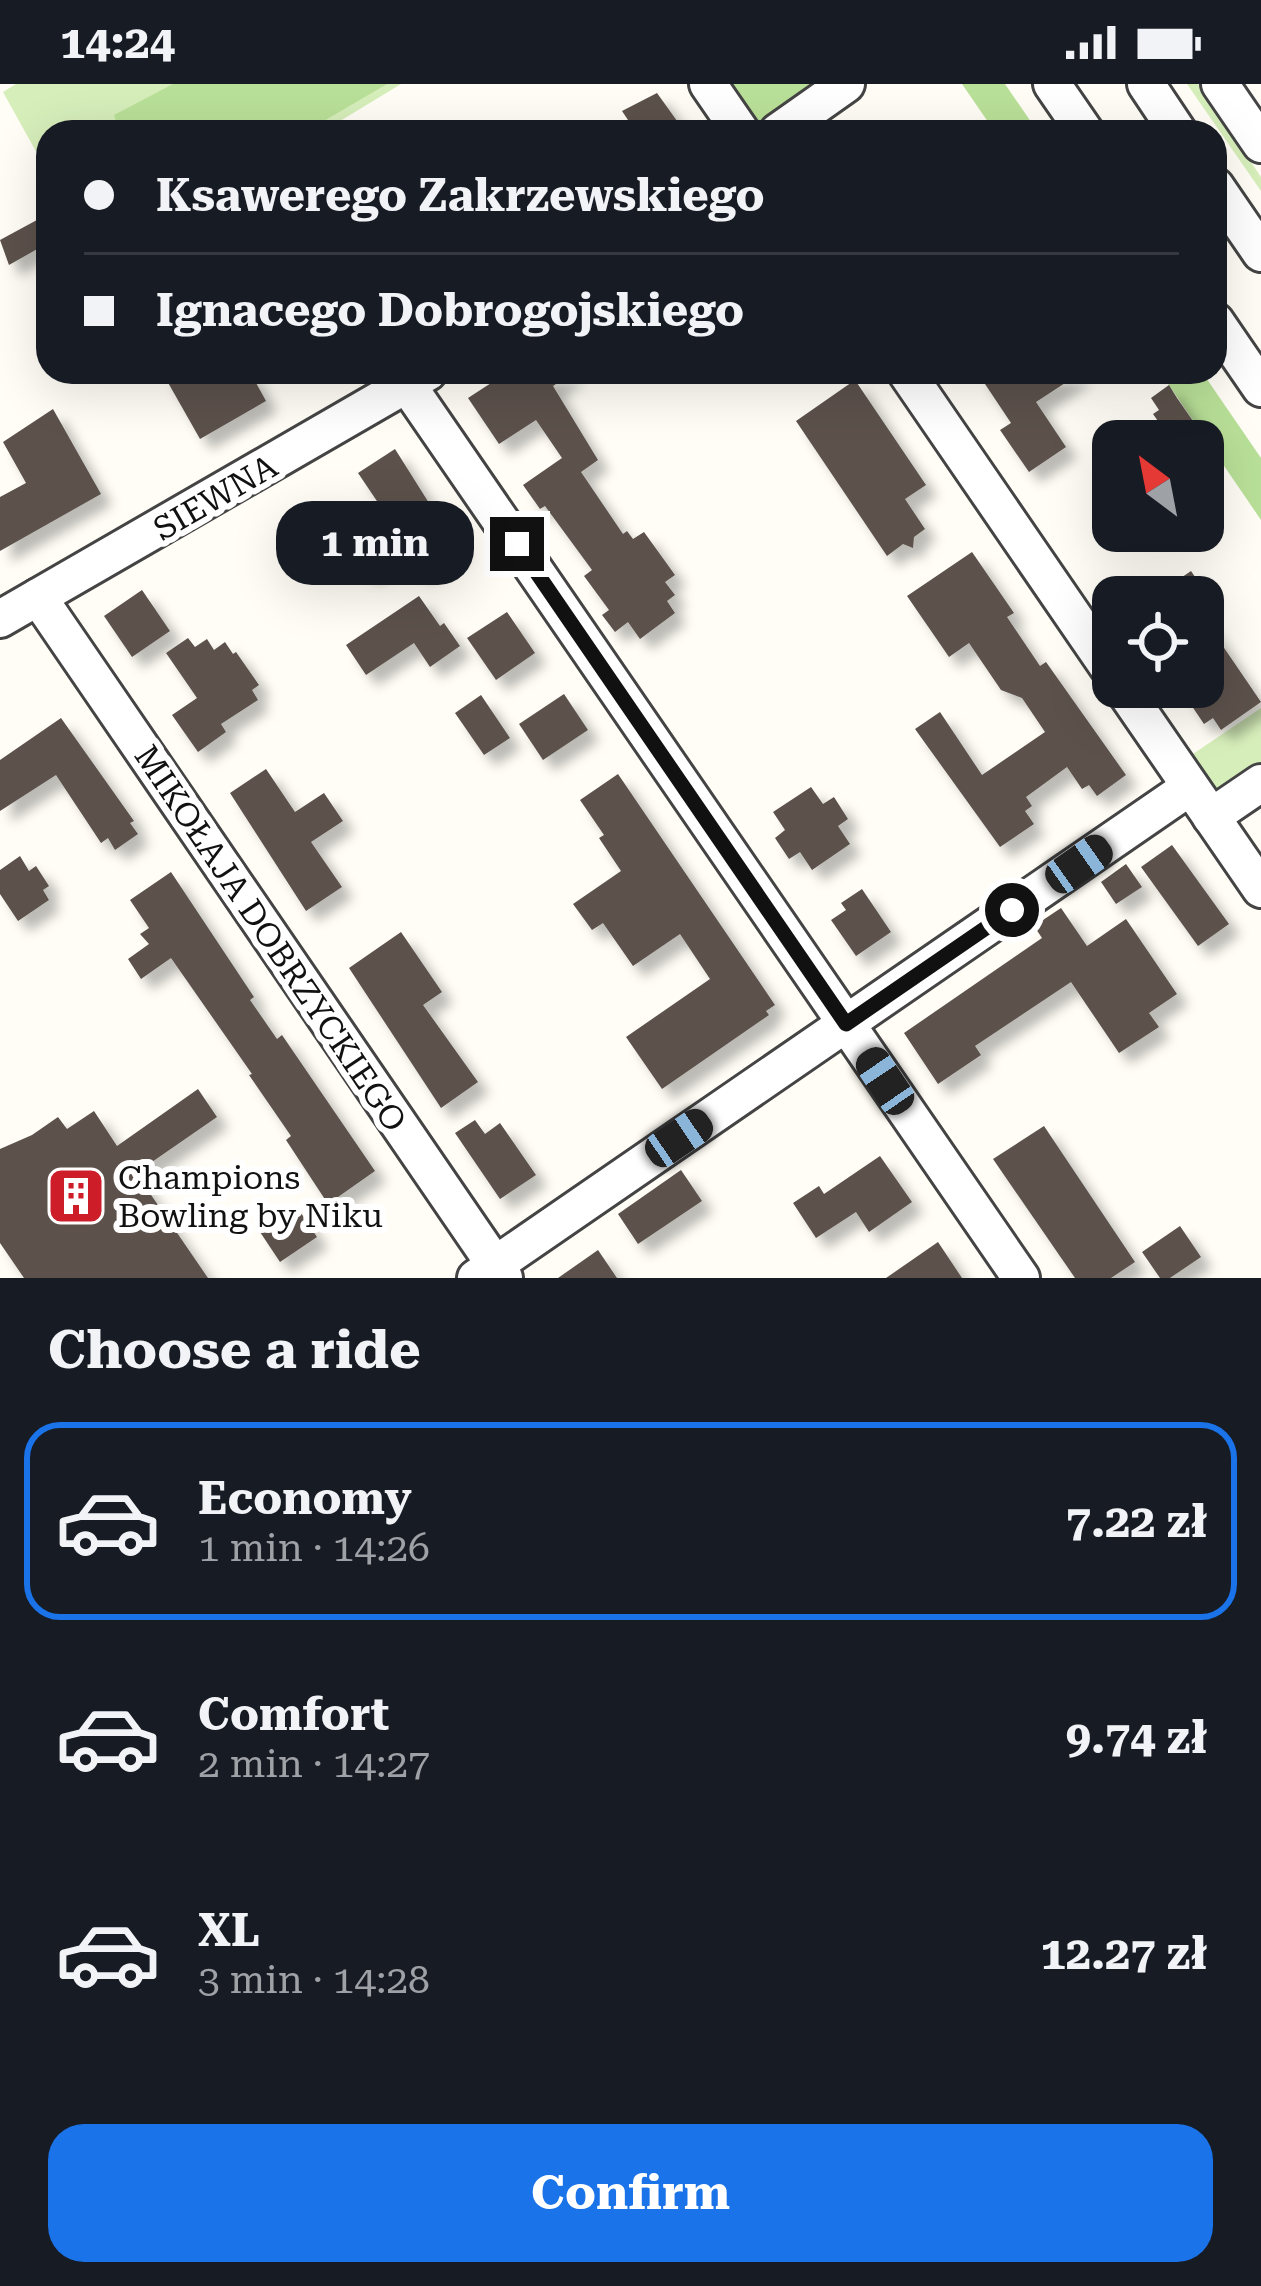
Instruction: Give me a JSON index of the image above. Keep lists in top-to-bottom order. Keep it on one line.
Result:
{"streets":{"street":["SIEWNA","MIKOŁAJA DOBRZYCKIEGO"]},"crossings":[["SIEWNA","MIKOŁAJA DOBRZYCKIEGO"]],"places":{"building":["Champions Bowling by Niku"]},"north":"top left","page":{"status":"14:24","banner":["Ksawerego Zakrzewskiego","Ignacego Dobrogojskiego"],"bubble":"1 min","heading":"Choose a ride","list":[{"name":"Economy","note":"1 min · 14:26","value":"7.22 zł"},{"name":"Comfort","note":"2 min · 14:27","value":"9.74 zł"},{"name":"XL","note":"3 min · 14:28","value":"12.27 zł"}],"buttons":"Confirm"}}
